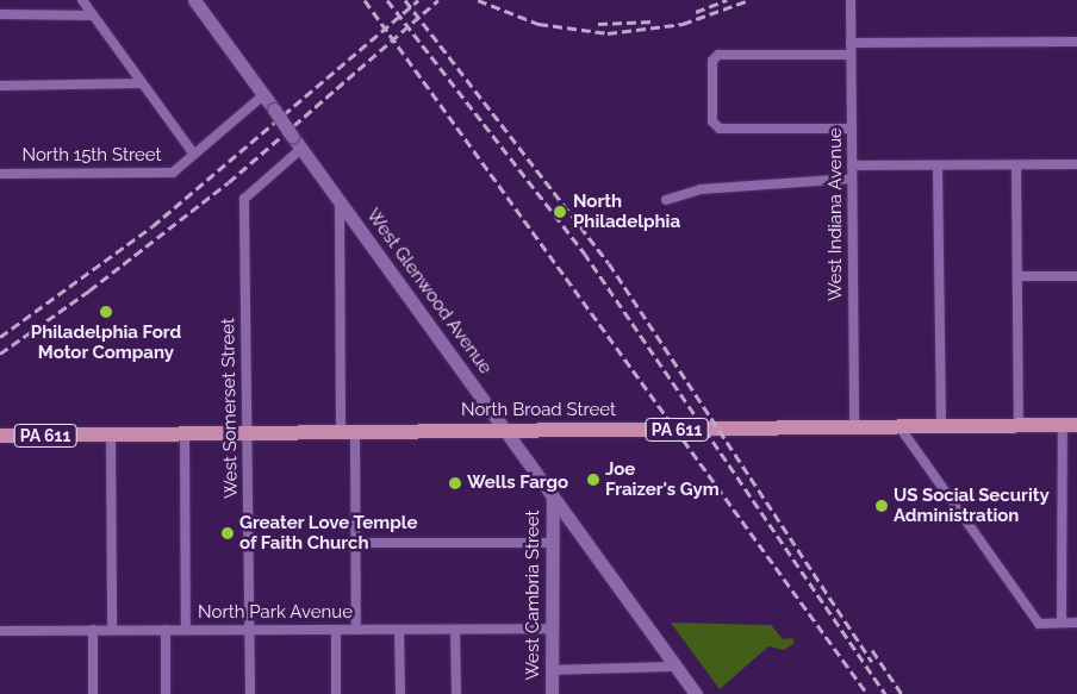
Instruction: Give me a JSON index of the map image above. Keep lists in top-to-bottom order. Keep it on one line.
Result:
{"streets":{"main road":["West Glenwood Avenue","North Broad Street","PA 611","West Cambria Street"],"street":["North 15th Street","West Indiana Avenue","West Somerset Street","North Park Avenue"]},"crossings":[["North 15th Street","West Glenwood Avenue"],["West Indiana Avenue","North Broad Street"],["West Glenwood Avenue","West Somerset Street"],["West Glenwood Avenue","North Broad Street"],["West Glenwood Avenue","West Cambria Street"],["West Somerset Street","North Broad Street"],["West Somerset Street","North Park Avenue"],["West Cambria Street","North Park Avenue"]],"places":["North Philadelphia","Philadelphia Ford Motor Company","Joe Fraizer's Gym","Wells Fargo","US Social Security Administration","Greater Love Temple of Faith Church"]}
